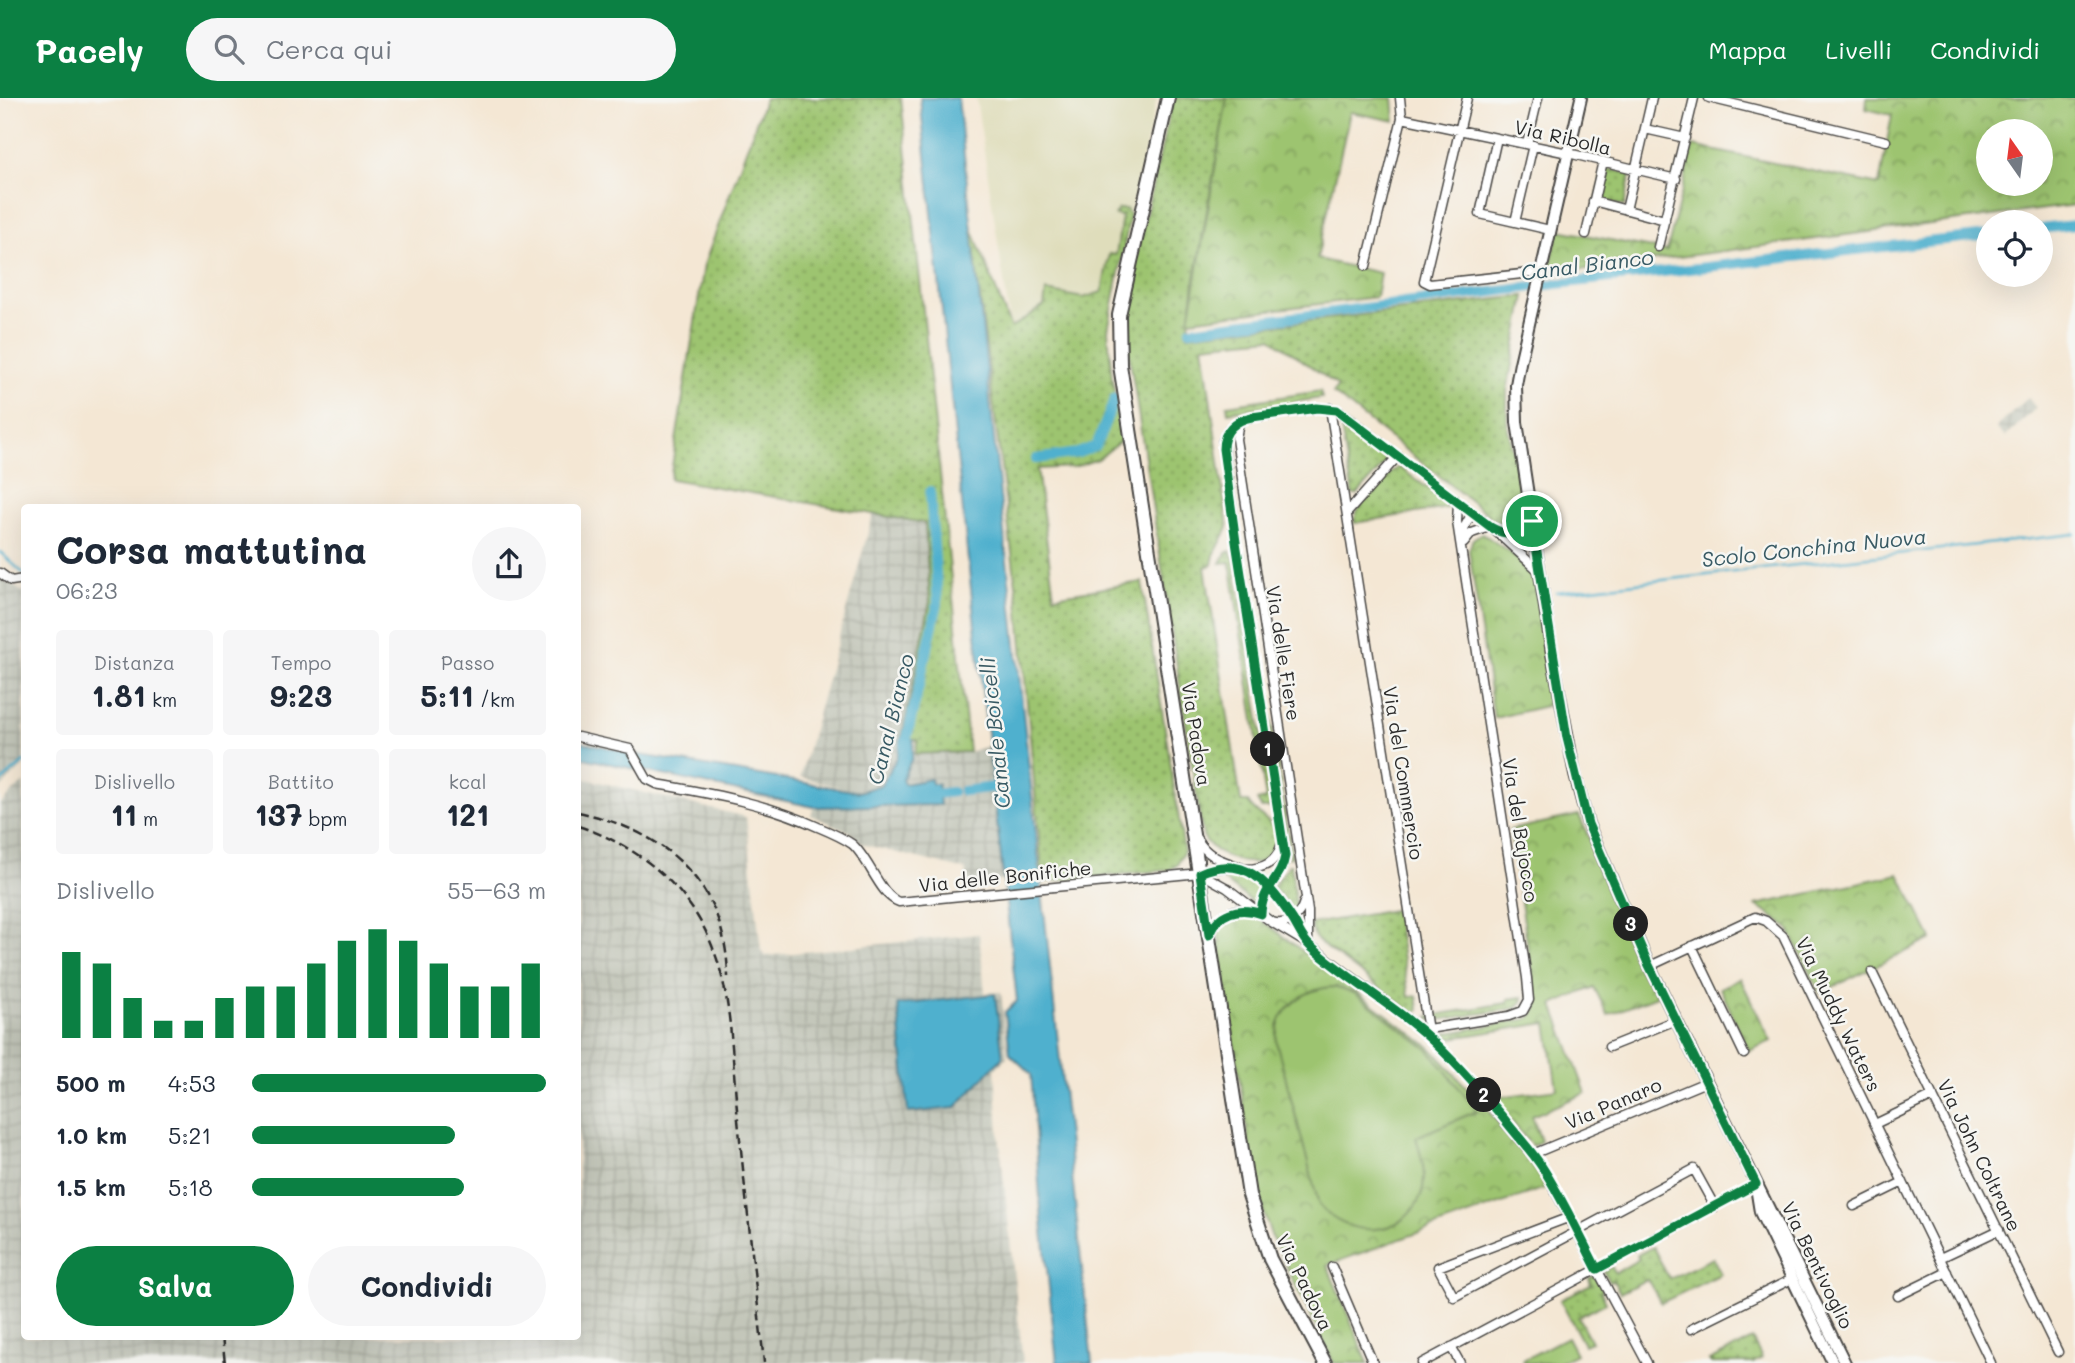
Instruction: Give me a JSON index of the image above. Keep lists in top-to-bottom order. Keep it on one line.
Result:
{"streets":{"main road":["Via Padova"],"street":["Via Ribolla","Via delle Fiere","Via del Commercio","Via del Bajocco","Via delle Bonifiche","Via Muddy Waters","Via Panaro","Via John Coltrane","Via Bentivoglio"]},"crossings":[["Via Ribolla","Via Bentivoglio"],["Via Padova","Via delle Bonifiche"],["Via del Commercio","Via del Bajocco"],["Via Muddy Waters","Via Bentivoglio"],["Via Panaro","Via Bentivoglio"]],"water":["Canal Bianco","Scolo Conchina Nuova","Canale Boicelli"],"north":"top","page":{"header":"Pacely","search":"Cerca qui","nav":["Mappa","Livelli","Condividi"],"heading":["Corsa mattutina","06:23"],"stats":[["Distanza","1.81 km"],["Tempo","9:23"],["Passo","5:11 /km"],["Dislivello","11 m"],["Battito","137 bpm"],["kcal","121"]],"pins":["1","3","2"],"chart":["Dislivello","55–63 m"],"list":[{"name":"500 m","note":"4:53"},{"name":"1.0 km","note":"5:21"},{"name":"1.5 km","note":"5:18"}],"buttons":["Salva","Condividi"]}}
